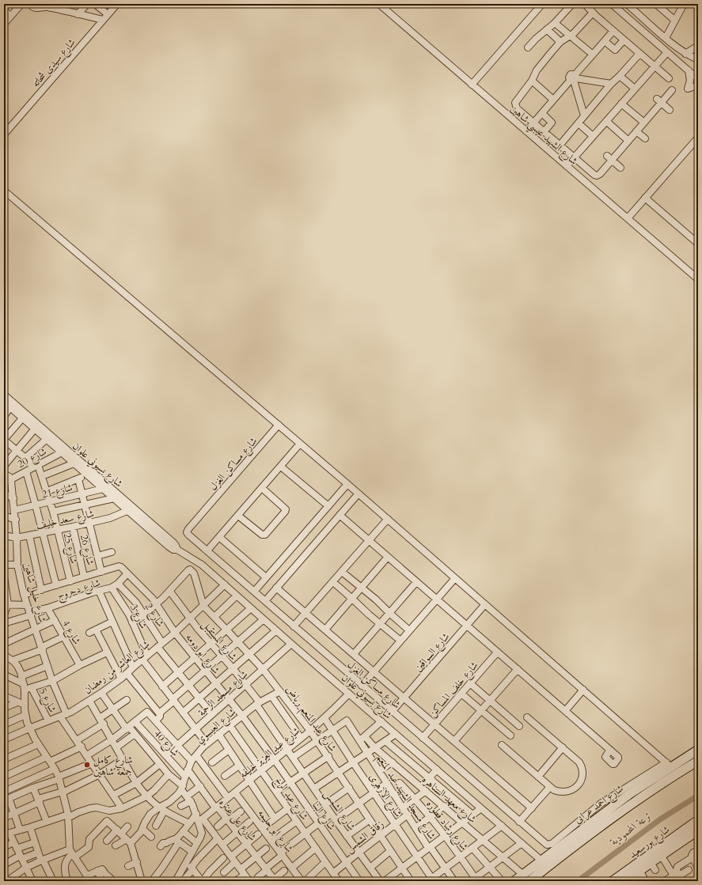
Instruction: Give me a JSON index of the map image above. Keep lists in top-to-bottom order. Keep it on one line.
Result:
{"streets":{"main road":["شارع احمد عرابى","شارع بورسعيد"],"street":["شارع سيدى شحاته","شارع الشهيد عيسي شاهين","شارع 20","شارع مساكن الغزل","شارع بسيوني علوان","شارع 21","شارع سعد خليف","شارع 25","شارع 26","شارع دحروج","شارع خليل شاهين","شارع 2","شارع 3","شارع 4","شارع المستقبل","شارع السواقين","شارع ابو دومه","شارع العاشر من رمضان","شارع خلف المساكن","شارع مسجد الرحمة","شارع 5","شارع عبد المنعم رياض","شارع العيسوي","شارع 40","شارع عبد العزيز خليفه","شارع الازهرى","شارع مسجد الشهيد عبد المنعم","شارع عيد الرخ","شارع معهد السناهره","شارع الشمس","شارع البنا","شارع على عنتره","شارع رشاد قطوره","شارع ابو حليمه","زقاق الشمس"]},"crossings":[["شارع 20","شارع بسيوني علوان"],["شارع 20","شارع 25"],["شارع 20","شارع خليل شاهين"],["شارع مساكن الغزل","شارع السواقين"],["شارع مساكن الغزل","شارع خلف المساكن"],["شارع مساكن الغزل","شارع احمد عرابى"],["شارع بسيوني علوان","شارع 21"],["شارع بسيوني علوان","شارع سعد خليف"],["شارع بسيوني علوان","شارع العاشر من رمضان"],["شارع بسيوني علوان","شارع مسجد الرحمة"],["شارع بسيوني علوان","شارع عبد العزيز خليفه"],["شارع بسيوني علوان","شارع احمد عرابى"],["شارع 21","شارع 25"],["شارع 21","شارع خليل شاهين"],["شارع سعد خليف","شارع 25"],["شارع سعد خليف","شارع 26"],["شارع سعد خليف","شارع خليل شاهين"],["شارع دحروج","شارع خليل شاهين"],["شارع دحروج","شارع 2"],["شارع دحروج","شارع 3"],["شارع دحروج","شارع 4"],["شارع دحروج","شارع ابو دومه"],["شارع خليل شاهين","شارع العاشر من رمضان"],["شارع 2","شارع العاشر من رمضان"],["شارع 2","شارع مسجد الرحمة"],["شارع 3","شارع العاشر من رمضان"],["شارع 3","شارع مسجد الرحمة"],["شارع 3","شارع العيسوي"],["شارع المستقبل","شارع العاشر من رمضان"],["شارع المستقبل","شارع مسجد الرحمة"],["شارع المستقبل","شارع العيسوي"],["شارع المستقبل","شارع عبد العزيز خليفه"],["شارع المستقبل","شارع الشمس"],["شارع ابو دومه","شارع العاشر من رمضان"],["شارع ابو دومه","شارع مسجد الرحمة"],["شارع ابو دومه","شارع العيسوي"],["شارع ابو دومه","شارع عبد العزيز خليفه"],["شارع ابو دومه","شارع البنا"],["شارع العاشر من رمضان","شارع 5"],["شارع العاشر من رمضان","شارع عبد المنعم رياض"],["شارع مسجد الرحمة","شارع عبد المنعم رياض"],["شارع مسجد الرحمة","شارع 40"],["شارع عبد المنعم رياض","شارع العيسوي"],["شارع عبد المنعم رياض","شارع عبد العزيز خليفه"],["شارع عبد المنعم رياض","زقاق الشمس"],["شارع العيسوي","شارع 40"],["شارع العيسوي","شارع عيد الرخ"],["شارع العيسوي","شارع على عنتره"],["شارع عبد العزيز خليفه","شارع الازهرى"],["شارع عبد العزيز خليفه","شارع عيد الرخ"],["شارع عبد العزيز خليفه","شارع الشمس"],["شارع عبد العزيز خليفه","شارع البنا"],["شارع عبد العزيز خليفه","شارع على عنتره"],["شارع عبد العزيز خليفه","شارع ابو حليمه"],["شارع الازهرى","شارع مسجد الشهيد عبد المنعم"],["شارع الازهرى","زقاق الشمس"],["شارع مسجد الشهيد عبد المنعم","شارع معهد السناهره"],["شارع مسجد الشهيد عبد المنعم","زقاق الشمس"],["شارع عيد الرخ","زقاق الشمس"],["شارع معهد السناهره","شارع احمد عرابى"],["شارع الشمس","زقاق الشمس"],["شارع البنا","زقاق الشمس"]],"water":["ترعة المحمودية"],"places":["شارع كامل جمعة شاهين"]}
